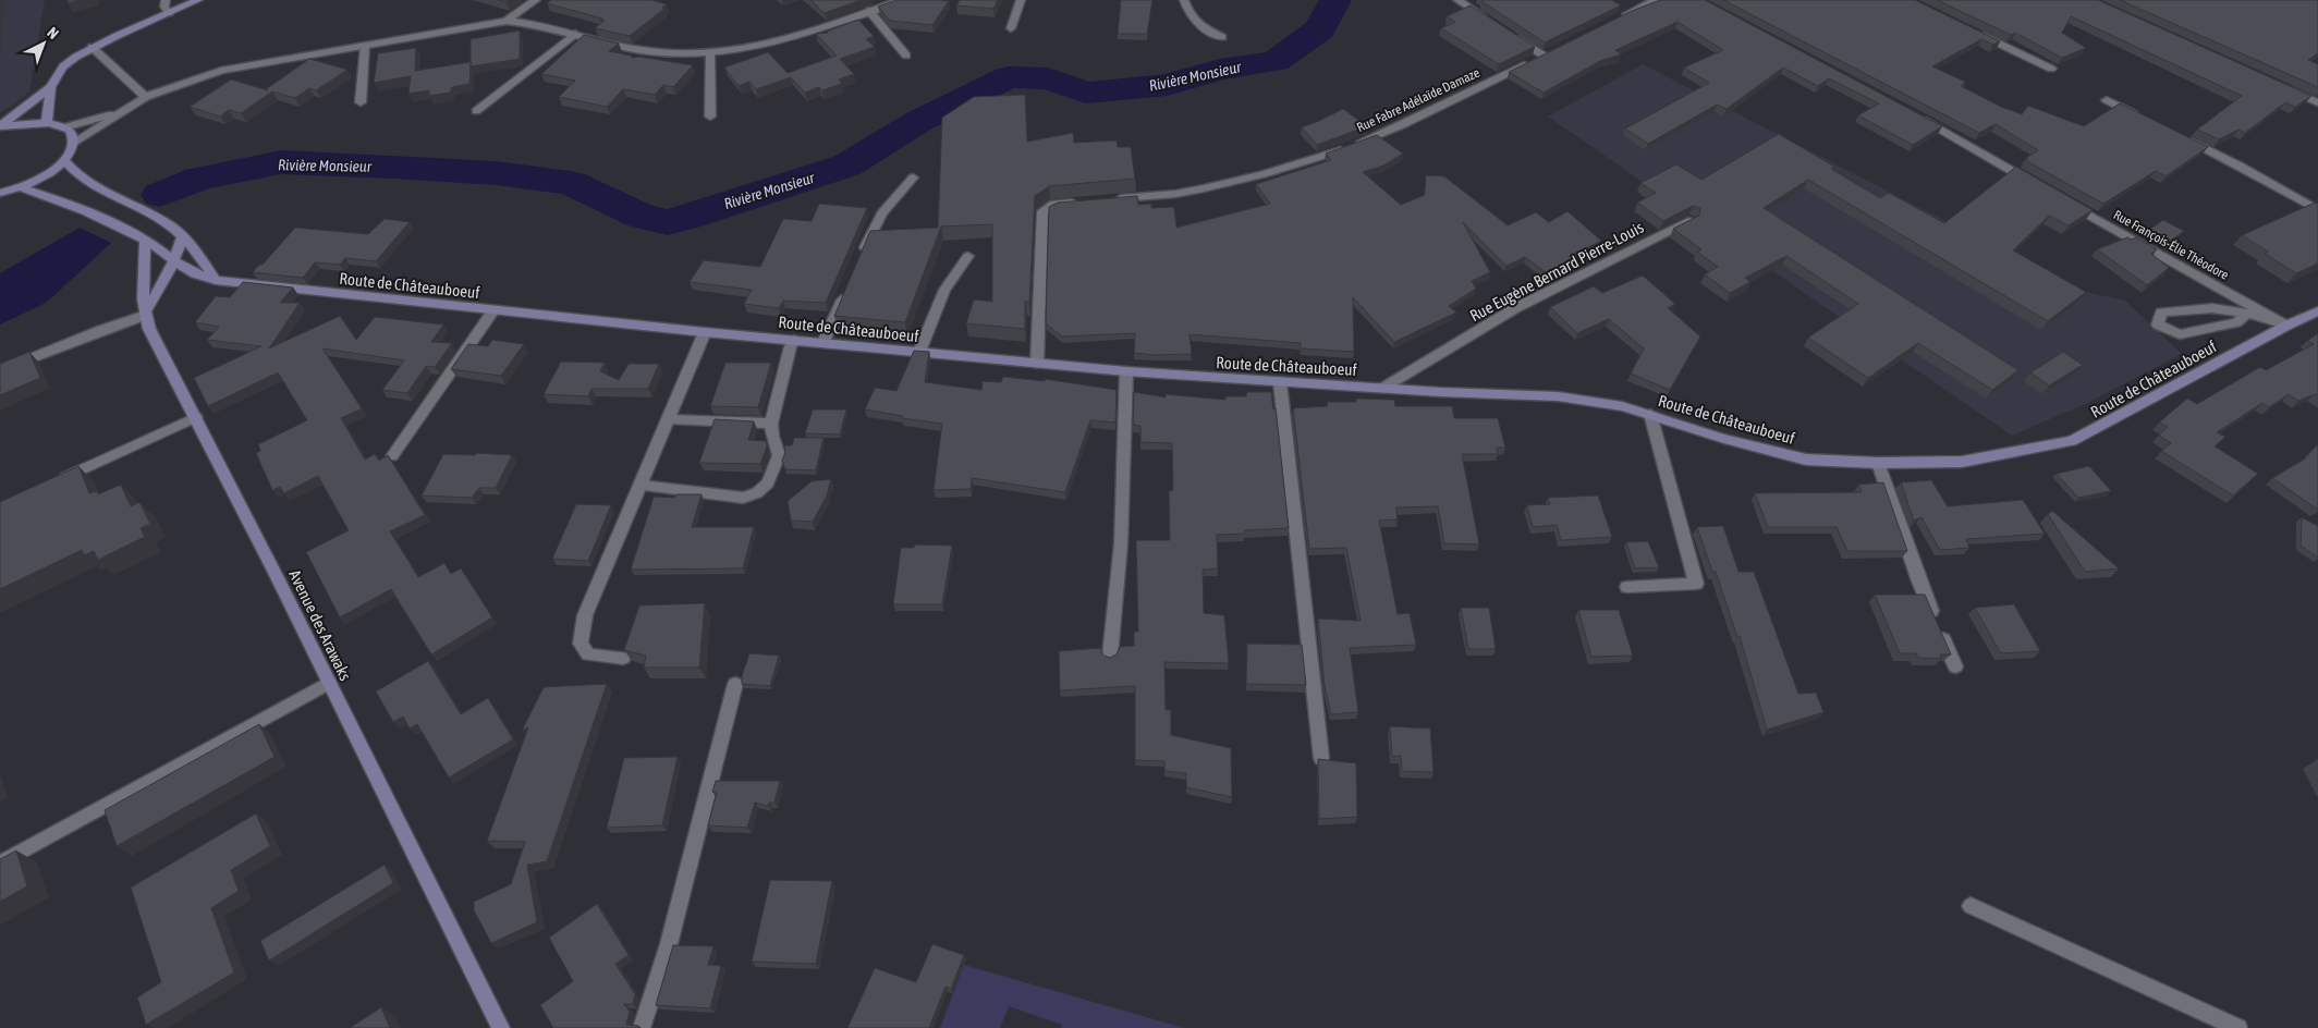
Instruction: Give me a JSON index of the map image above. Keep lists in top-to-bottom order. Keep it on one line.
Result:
{"streets":{"main road":["Route de Châteauboeuf","Avenue des Arawaks"],"street":["Rue Fabre Adélaïde Damaze","Rue François-Élie Théodore","Rue Eugène Bernard Pierre-Louis"]},"crossings":[["Rue François-Élie Théodore","Route de Châteauboeuf"],["Rue Eugène Bernard Pierre-Louis","Route de Châteauboeuf"],["Route de Châteauboeuf","Avenue des Arawaks"]],"water":["Rivière Monsieur"],"north":"top right"}
